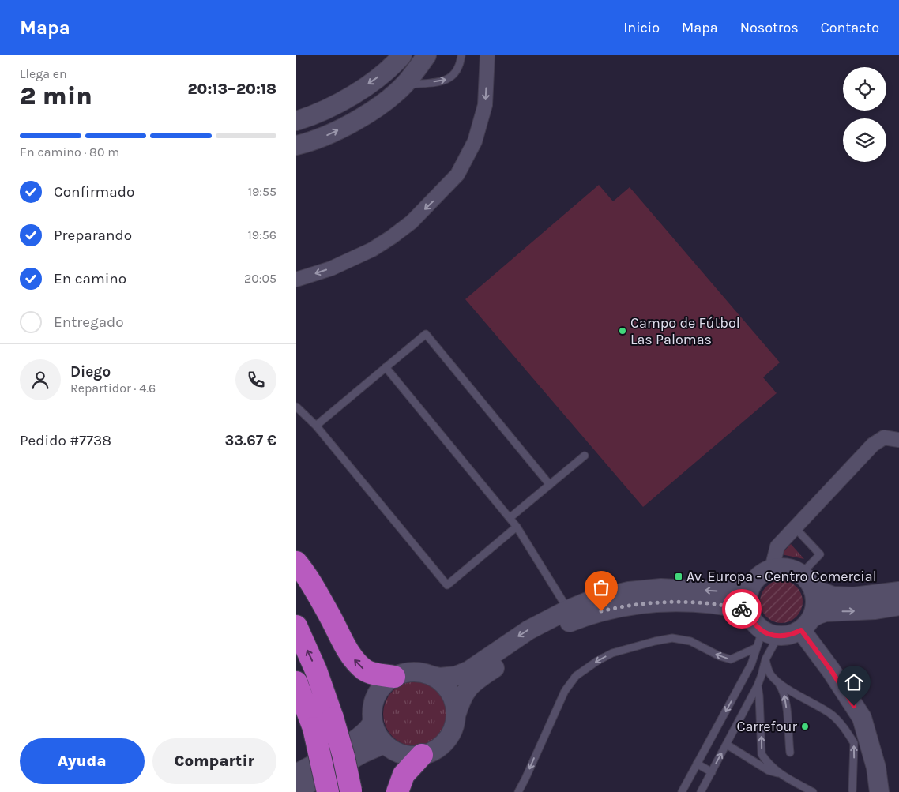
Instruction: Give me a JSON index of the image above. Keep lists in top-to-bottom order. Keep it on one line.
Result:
{"places":{"other":["Campo de Fútbol Las Palomas","Carrefour"],"transit":["Av. Europa - Centro Comercial"]},"page":{"header":"Mapa","nav":["Inicio","Mapa","Nosotros","Contacto"],"heading":["2 min","Llega en","20:13–20:18"],"panel":["Diego","Repartidor · 4.6","Pedido #7738","33.67 €"],"bar":"En camino · 80 m","list":[["Confirmado","19:55"],["Preparando","19:56"],["En camino","20:05"],"Entregado"],"buttons":["Ayuda","Compartir"]}}
